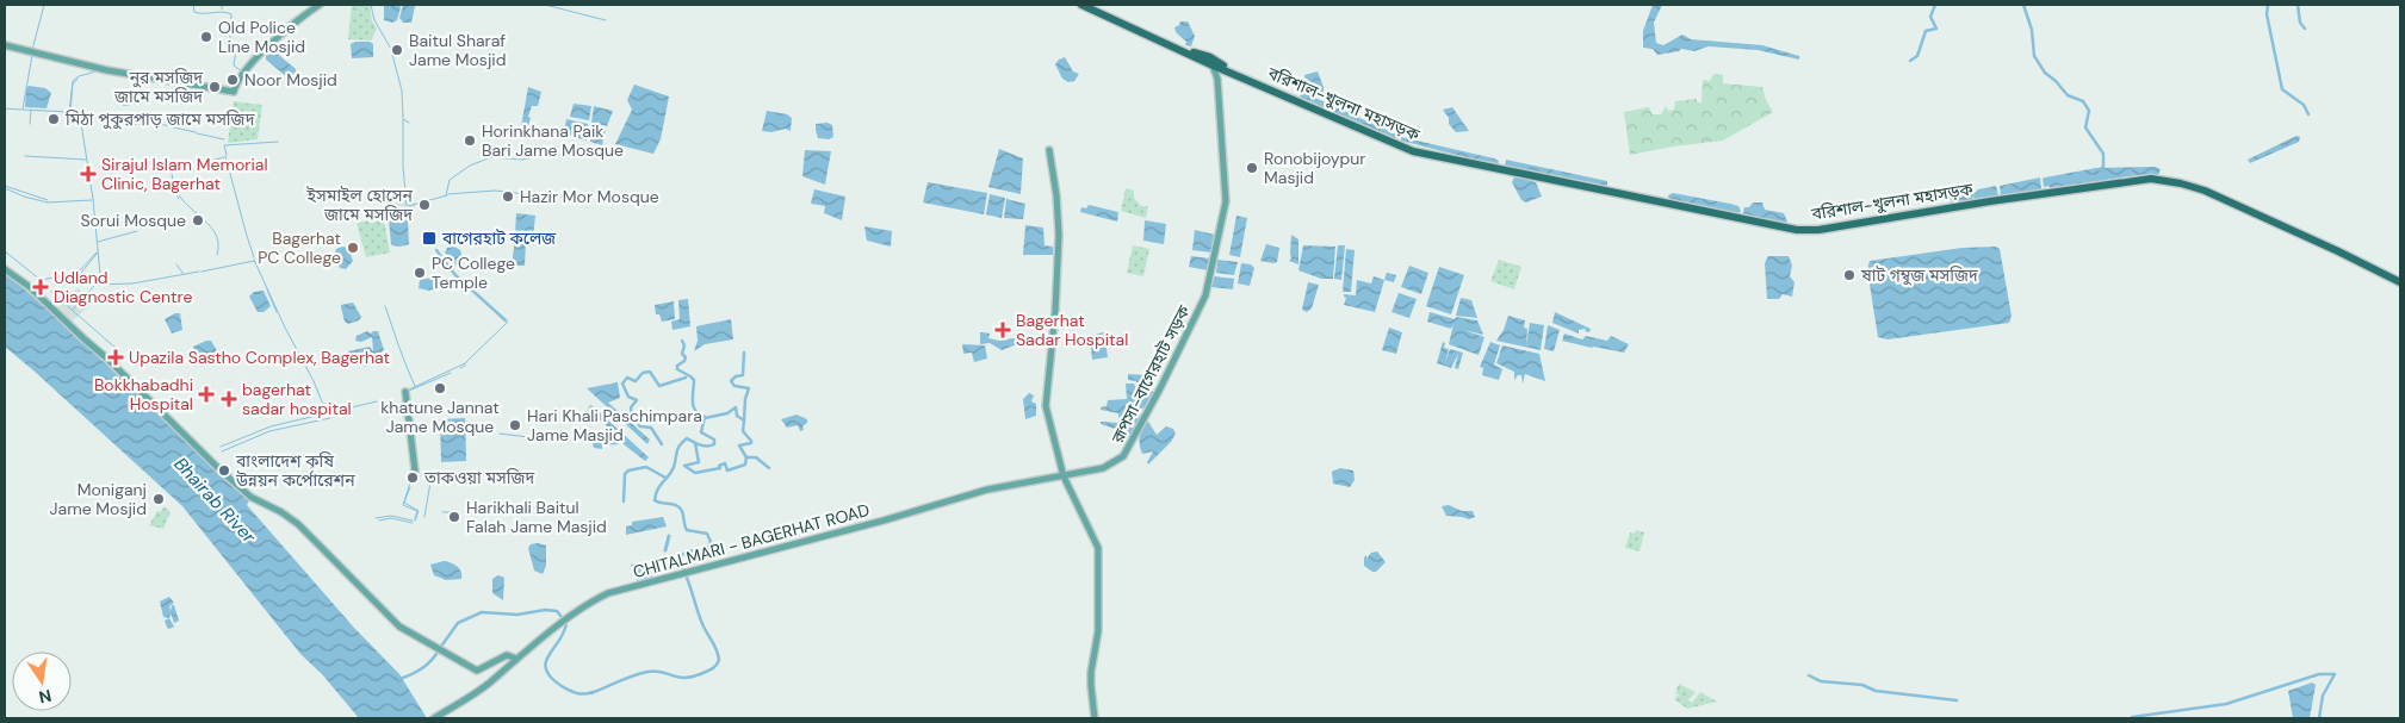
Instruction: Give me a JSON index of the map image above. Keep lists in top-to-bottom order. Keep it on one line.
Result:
{"streets":{"highway":["বরিশাল-খুলনা মহাসড়ক"],"main road":["রূপসা-বাগেরহাট সড়ক","CHITALMARI - BAGERHAT ROAD"]},"crossings":[["বরিশাল-খুলনা মহাসড়ক","রূপসা-বাগেরহাট সড়ক"],["রূপসা-বাগেরহাট সড়ক","CHITALMARI - BAGERHAT ROAD"]],"water":["Bhairab River"],"places":{"other":["Old Police Line Mosjid","Baitul Sharaf Jame Mosjid","Noor Mosjid","নুর মসজিদ জামে মসজিদ","মিঠা পুকুরপাড় জামে মসজিদ","Horinkhana Paik Bari Jame Mosque","Ronobijoypur Masjid","Hazir Mor Mosque","ইসমাইল হোসেন জামে মসজিদ","Sorui Mosque","Bagerhat PC College","PC College Temple","ষাট গম্বুজ মসজিদ","khatune Jannat Jame Mosque","Hari Khali Paschimpara Jame Masjid","বাংলাদেশ কৃষি উন্নয়ন কর্পোরেশন","তাকওয়া মসজিদ","Moniganj Jame Mosjid","Harikhali Baitul Falah Jame Masjid"],"health":["Sirajul Islam Memorial Clinic, Bagerhat","Udland Diagnostic Centre","Bagerhat Sadar Hospital","Upazila Sastho Complex, Bagerhat","Bokkhabadhi Hospital","bagerhat sadar hospital"],"transit":["বাগেরহাট কলেজ"]},"north":"bottom"}
